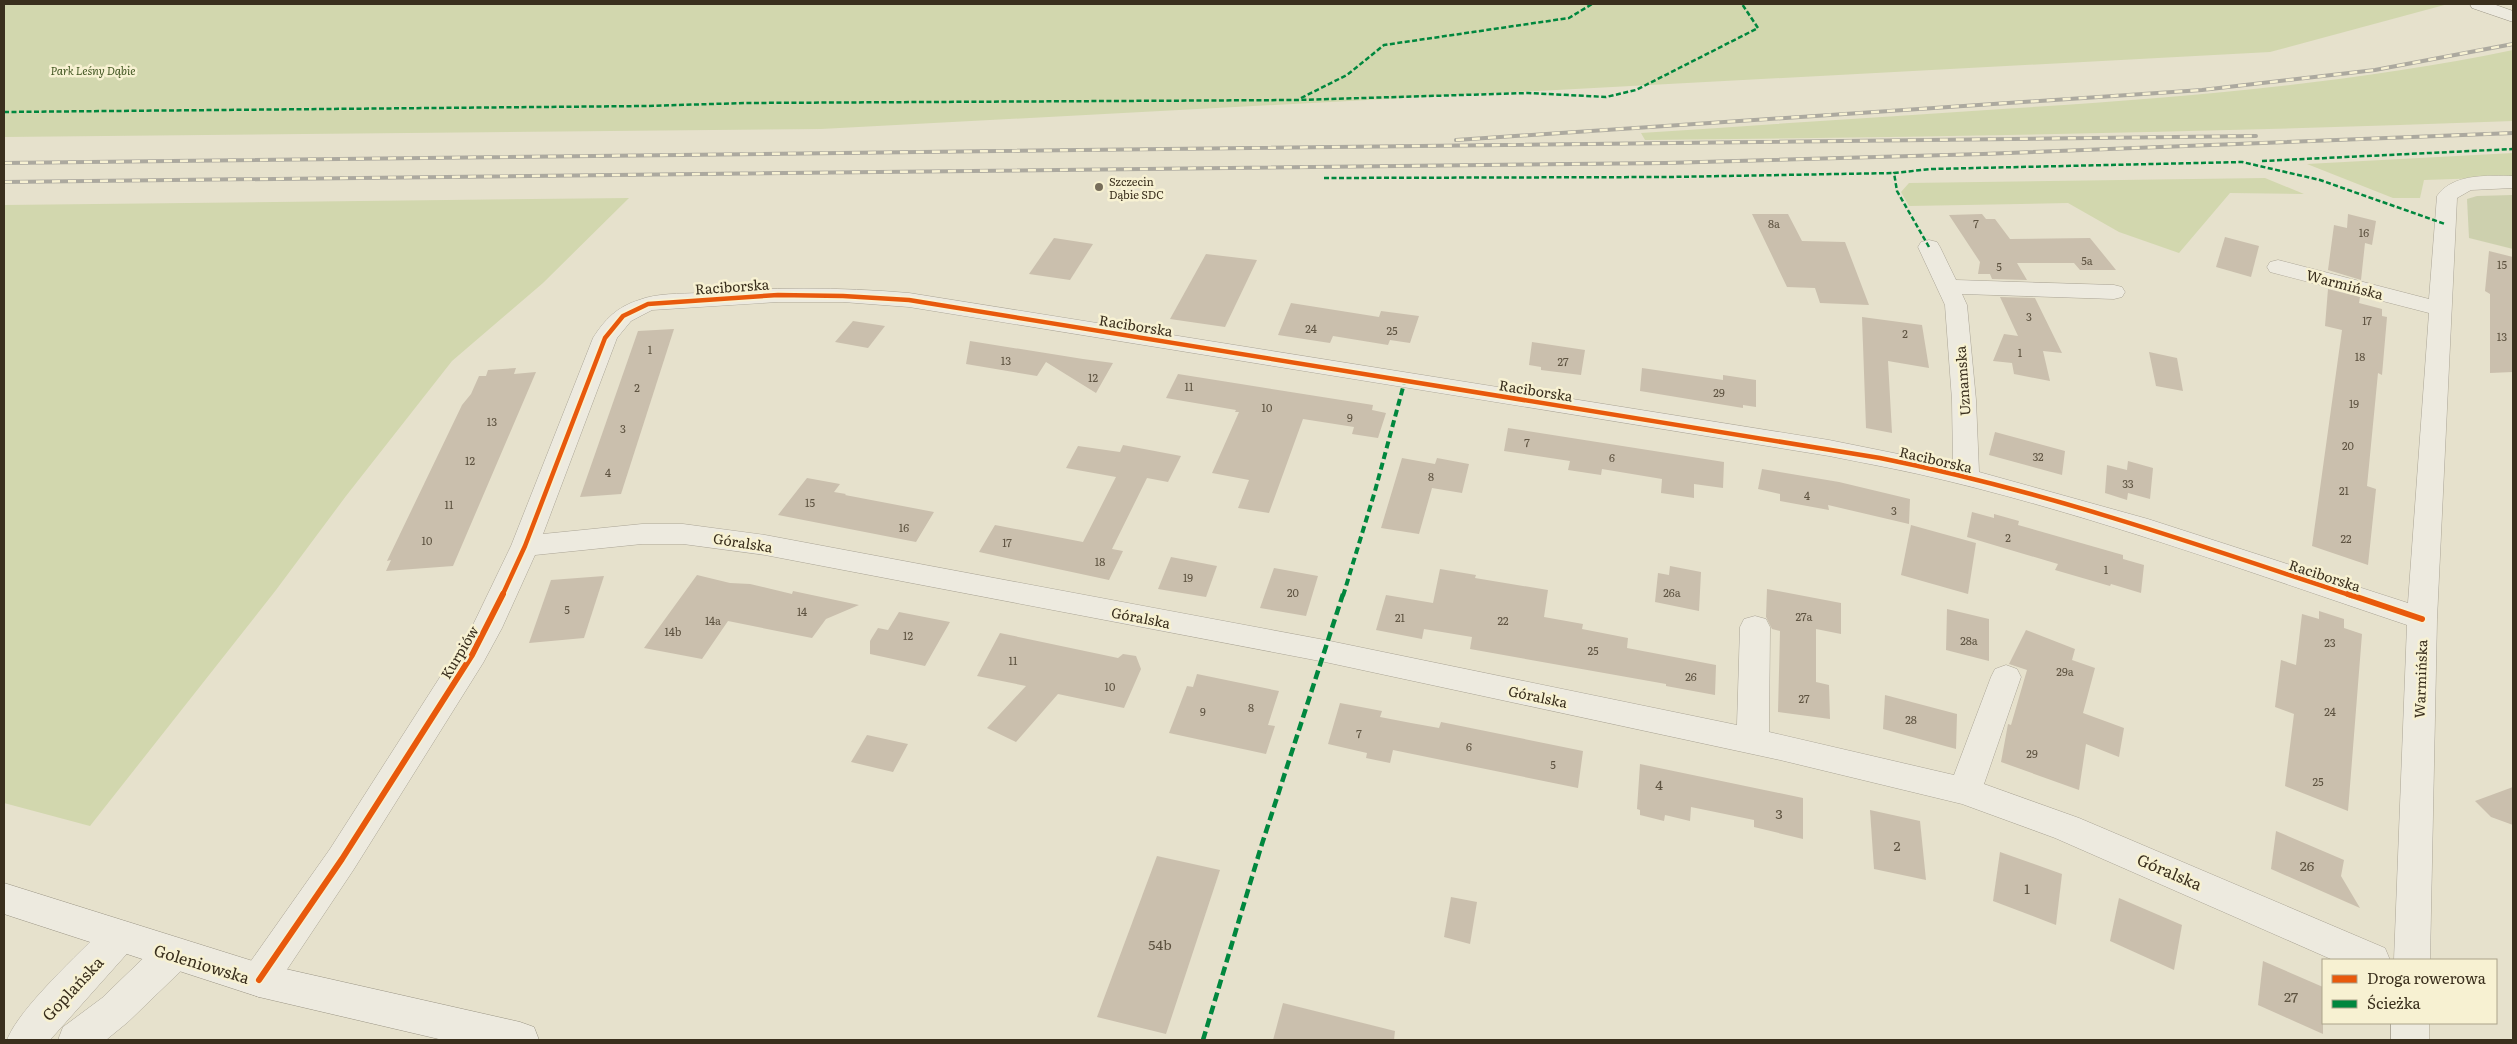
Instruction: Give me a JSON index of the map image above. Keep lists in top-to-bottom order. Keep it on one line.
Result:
{"streets":{"street":["Warmińska","Raciborska","Uznamska","Góralska","Kurpiów","Goleniowska","Goplańska"]},"crossings":[["Warmińska","Raciborska"],["Raciborska","Uznamska"],["Raciborska","Kurpiów"],["Góralska","Kurpiów"],["Kurpiów","Goleniowska"],["Goleniowska","Goplańska"]],"parks":["Park Leśny Dąbie"],"places":["Szczecin Dąbie SDC"],"house_numbers":["8a","7","16","5a","15","5","3","17","24","25","2","13","1","1","18","13","27","12","11","2","29","19","10","9","13","3","7","20","32","6","12","4","8","33","21","4","15","11","3","16","2","22","10","17","18","1","19","20","26a","5","14","27a","21","14a","22","14b","12","28a","23","25","11","29a","26","10","27","8","9","24","28","7","6","29","5","25","4","3","2","26","1","54b","27"],"legend":["Droga rowerowa","Ścieżka"]}
